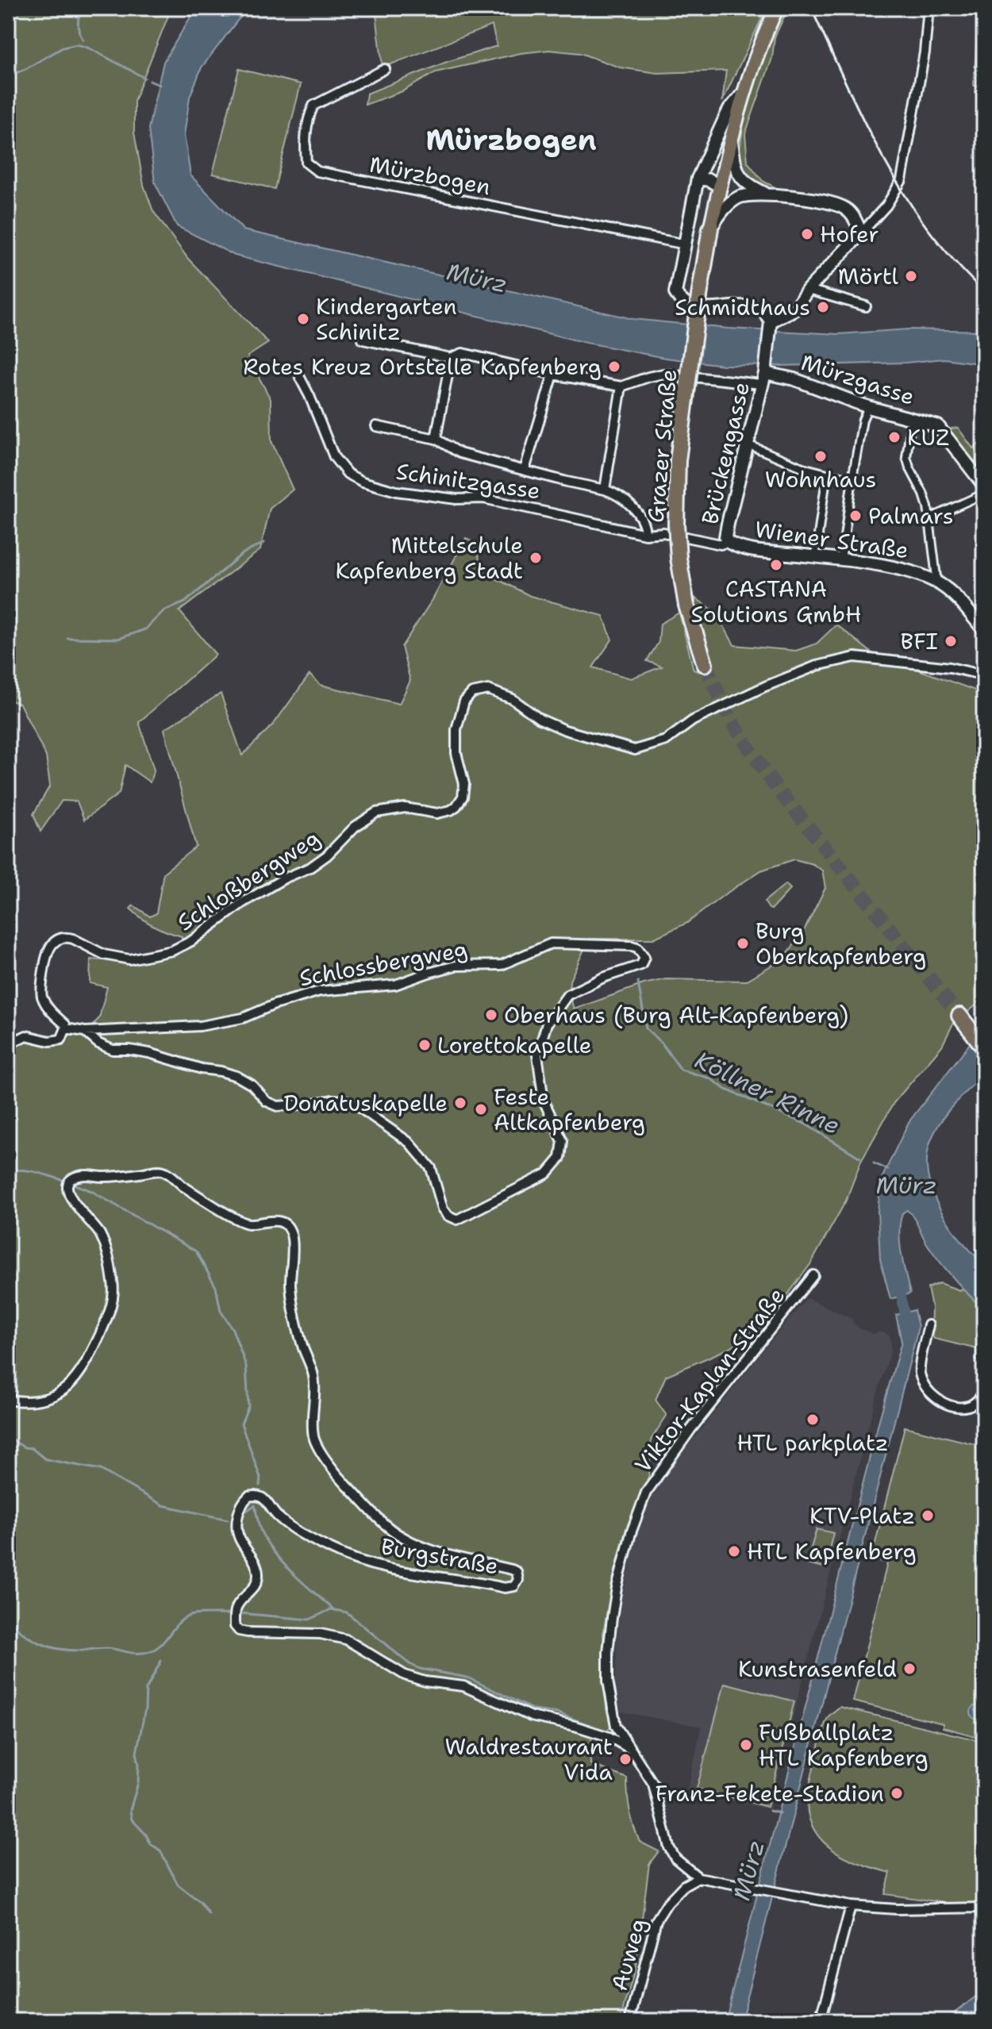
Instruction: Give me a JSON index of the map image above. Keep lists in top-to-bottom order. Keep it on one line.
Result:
{"streets":{"highway":["Grazer Straße"],"street":["Mürzbogen","Mürzgasse","Brückengasse","Schinitzgasse","Wiener Straße","Schloßbergweg","Schlossbergweg","Viktor-Kaplan-Straße","Burgstraße","Auweg"]},"crossings":[["Mürzgasse","Brückengasse"],["Brückengasse","Schinitzgasse"],["Brückengasse","Wiener Straße"],["Schinitzgasse","Wiener Straße"],["Schloßbergweg","Schlossbergweg"],["Viktor-Kaplan-Straße","Burgstraße"],["Viktor-Kaplan-Straße","Auweg"]],"districts":["Mürzbogen"],"water":["Mürz","Köllner Rinne"],"places":["Hofer","Mörtl","Schmidthaus","Kindergarten Schinitz","Rotes Kreuz Ortstelle Kapfenberg","KUZ","Wohnhaus","Palmars","Mittelschule Kapfenberg Stadt","CASTANA Solutions GmbH","BFI","Burg Oberkapfenberg","Oberhaus (Burg Alt-Kapfenberg)","Lorettokapelle","Donatuskapelle","Feste Altkapfenberg","HTL parkplatz","KTV-Platz","HTL Kapfenberg","Kunstrasenfeld","Fußballplatz HTL Kapfenberg","Waldrestaurant Vida","Franz-Fekete-Stadion"]}
